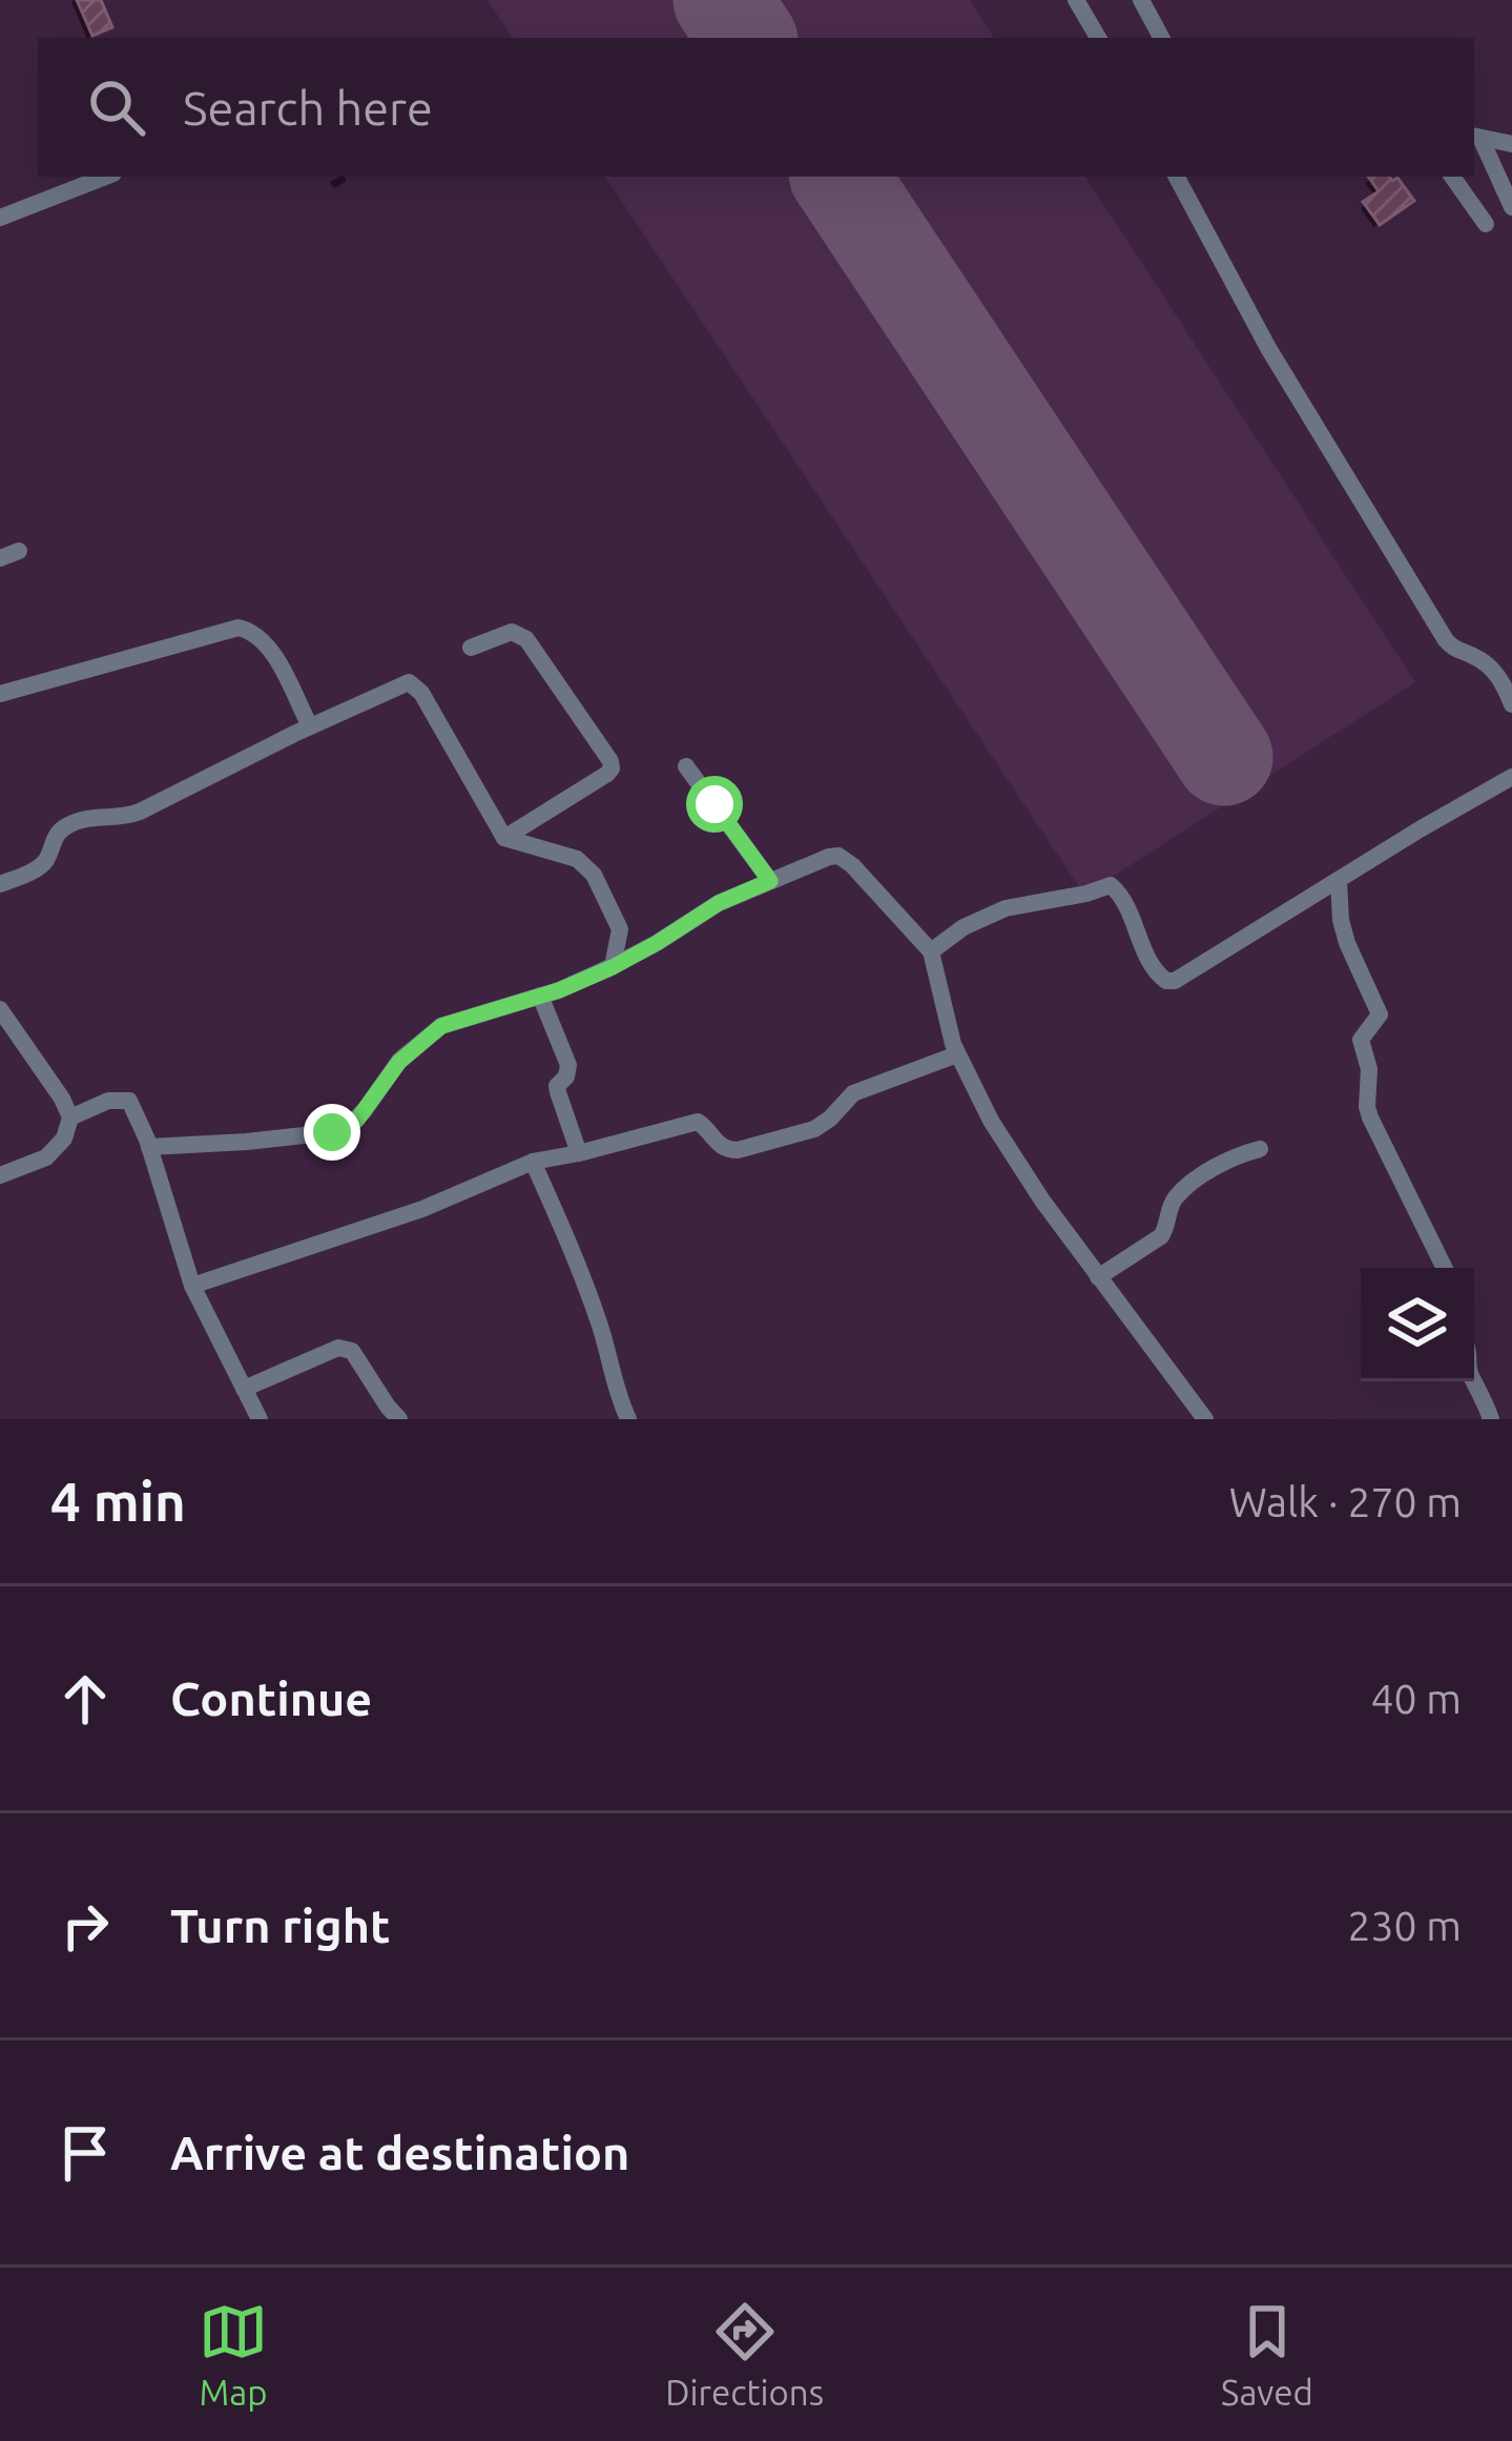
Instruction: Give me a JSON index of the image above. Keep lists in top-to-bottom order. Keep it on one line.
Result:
{"page":{"search":"Search here","heading":["4 min","Walk · 270 m"],"list":[["Continue","40 m"],["Turn right","230 m"],"Arrive at destination"],"nav":["Map","Directions","Saved"]}}
